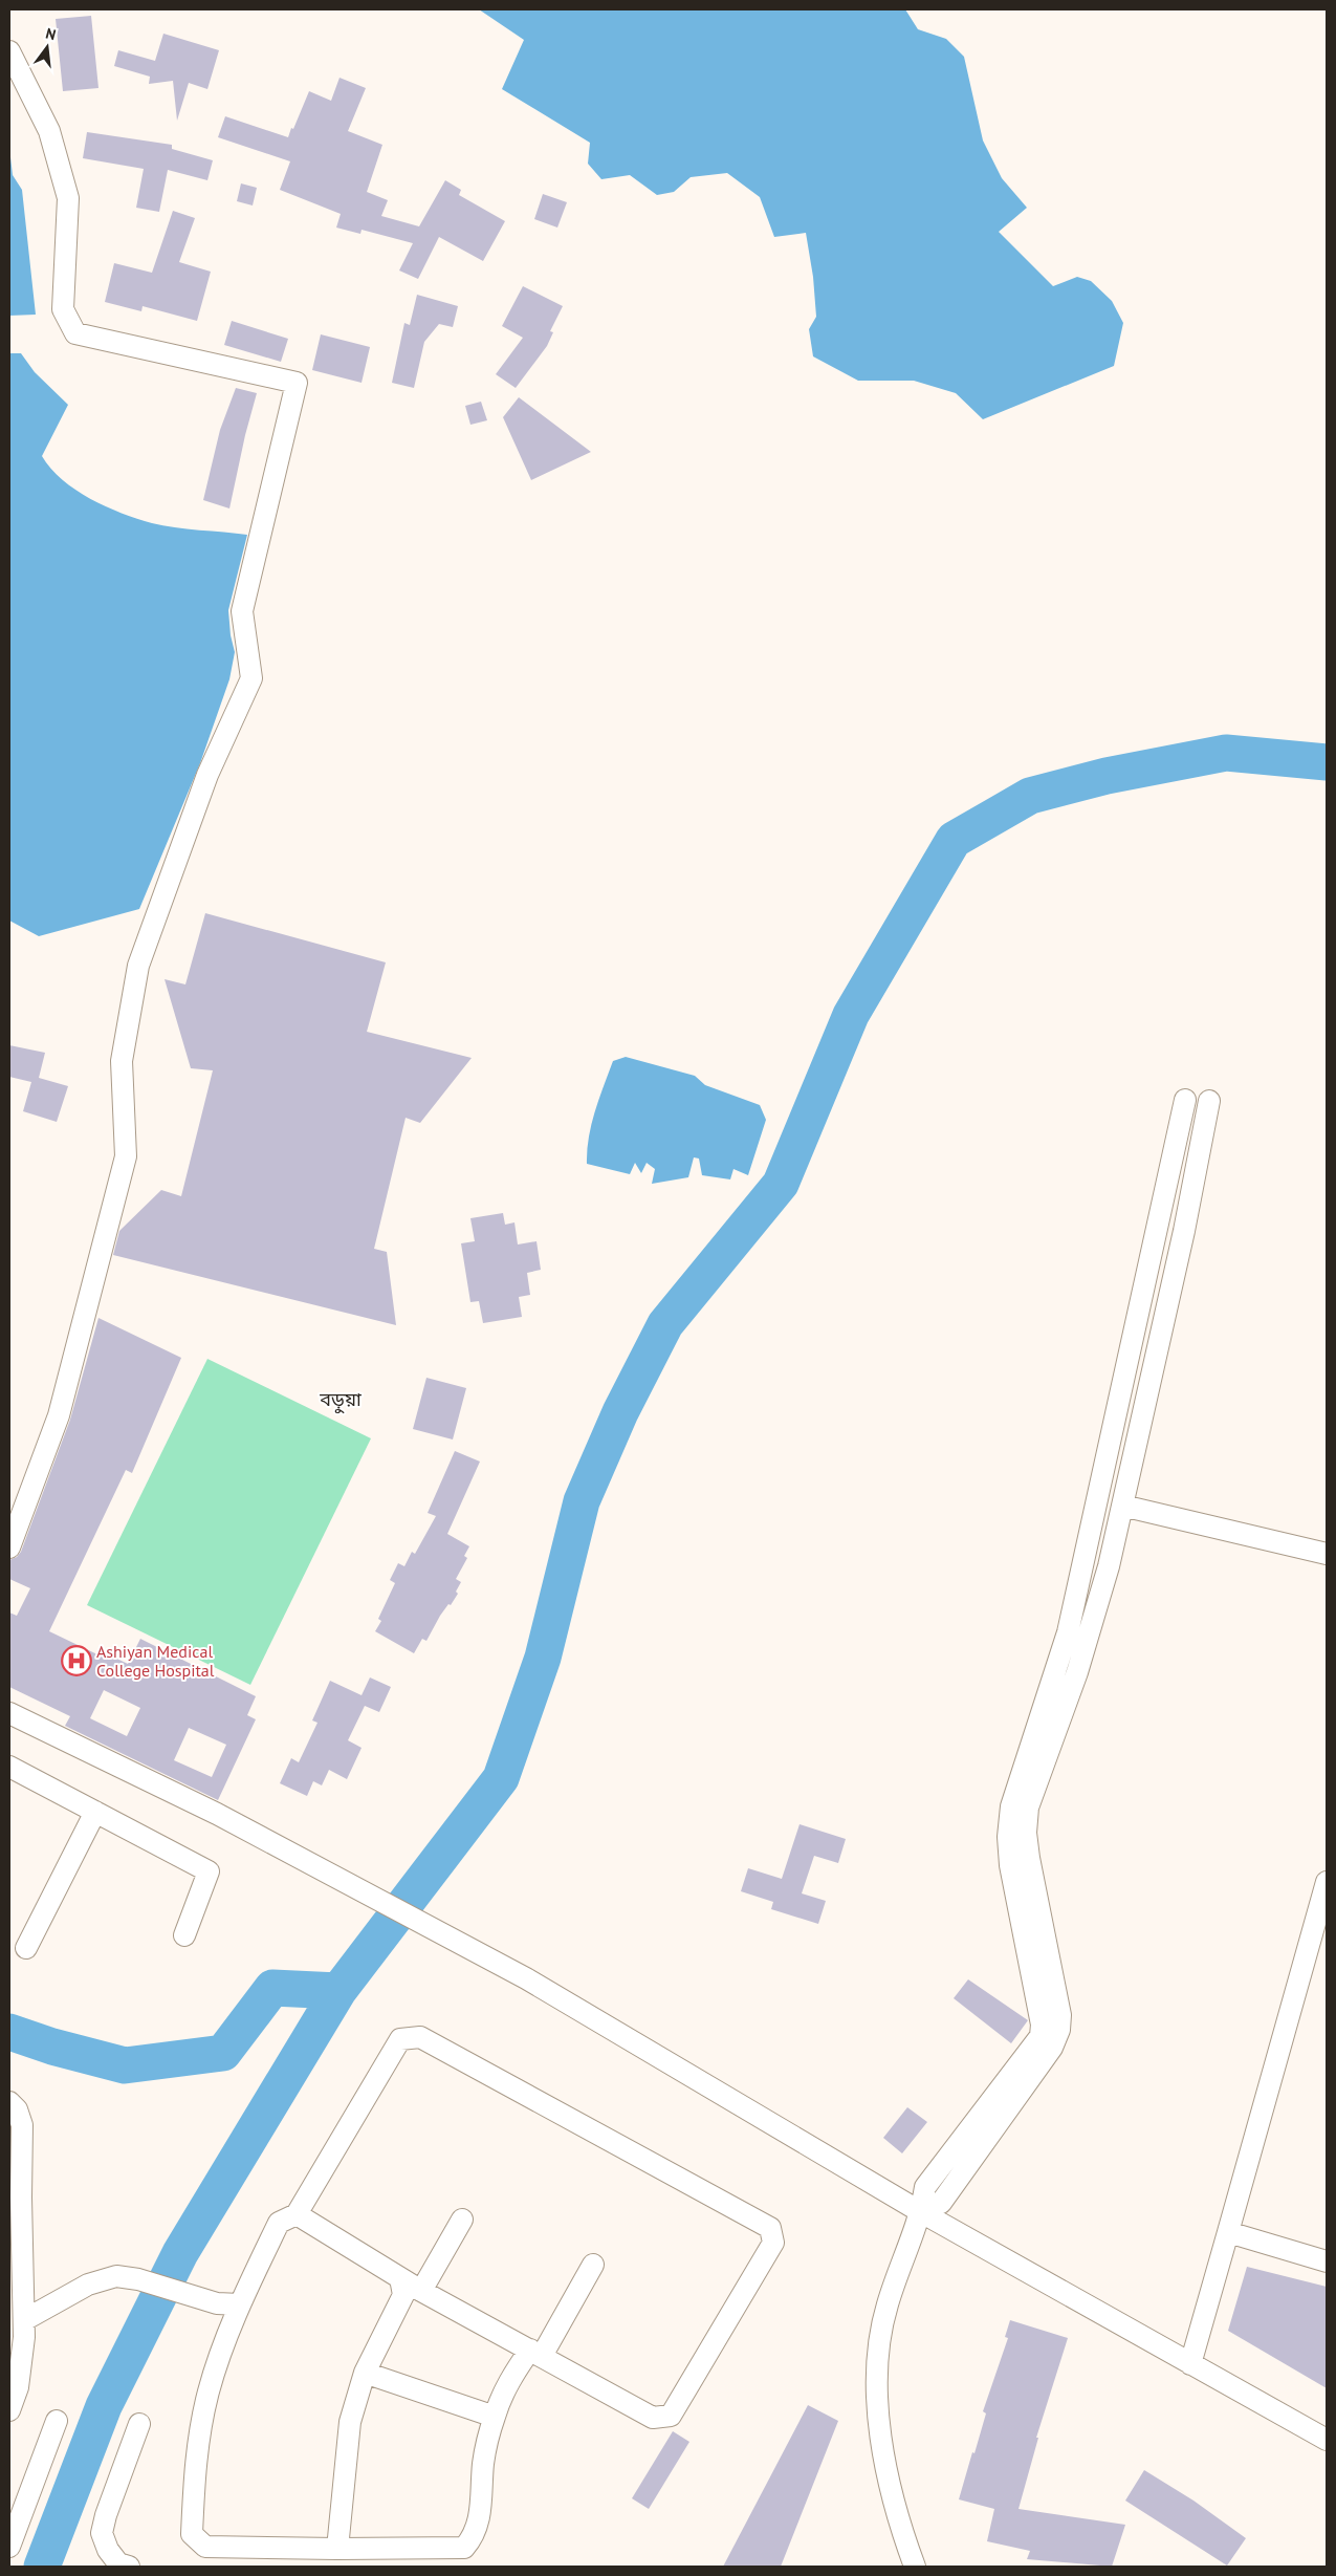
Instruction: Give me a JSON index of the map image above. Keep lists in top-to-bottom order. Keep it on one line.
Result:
{"districts":["বড়ুয়া"],"places":{"hospital":["Ashiyan Medical College Hospital"]},"north":"top"}
